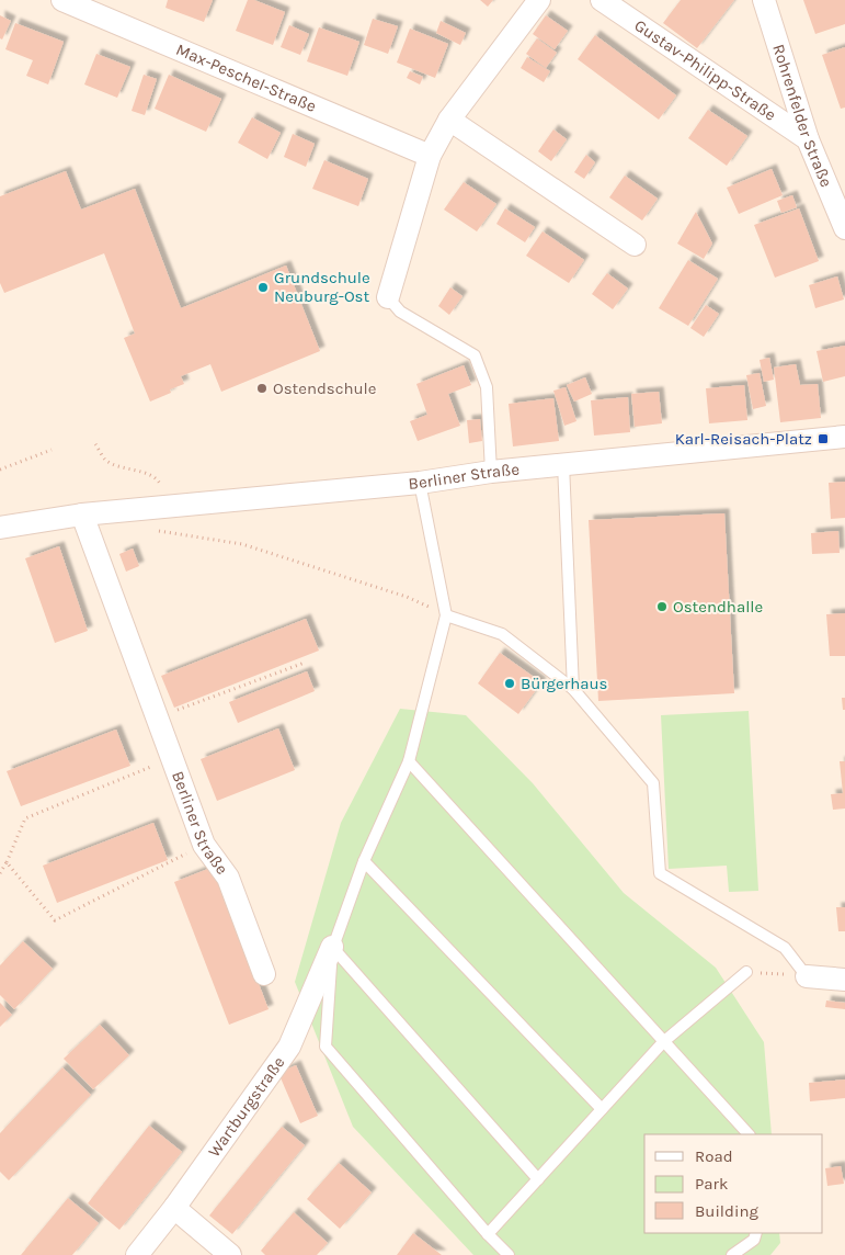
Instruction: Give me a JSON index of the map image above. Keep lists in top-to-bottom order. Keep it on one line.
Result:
{"streets":{"street":["Gustav-Philipp-Straße","Max-Peschel-Straße","Rohrenfelder Straße","Berliner Straße","Wartburgstraße"]},"crossings":[["Gustav-Philipp-Straße","Rohrenfelder Straße"]],"places":{"other":["Grundschule Neuburg-Ost","Ostendschule","Ostendhalle","Bürgerhaus"],"transit":["Karl-Reisach-Platz"]},"legend":["Road","Park","Building"]}
